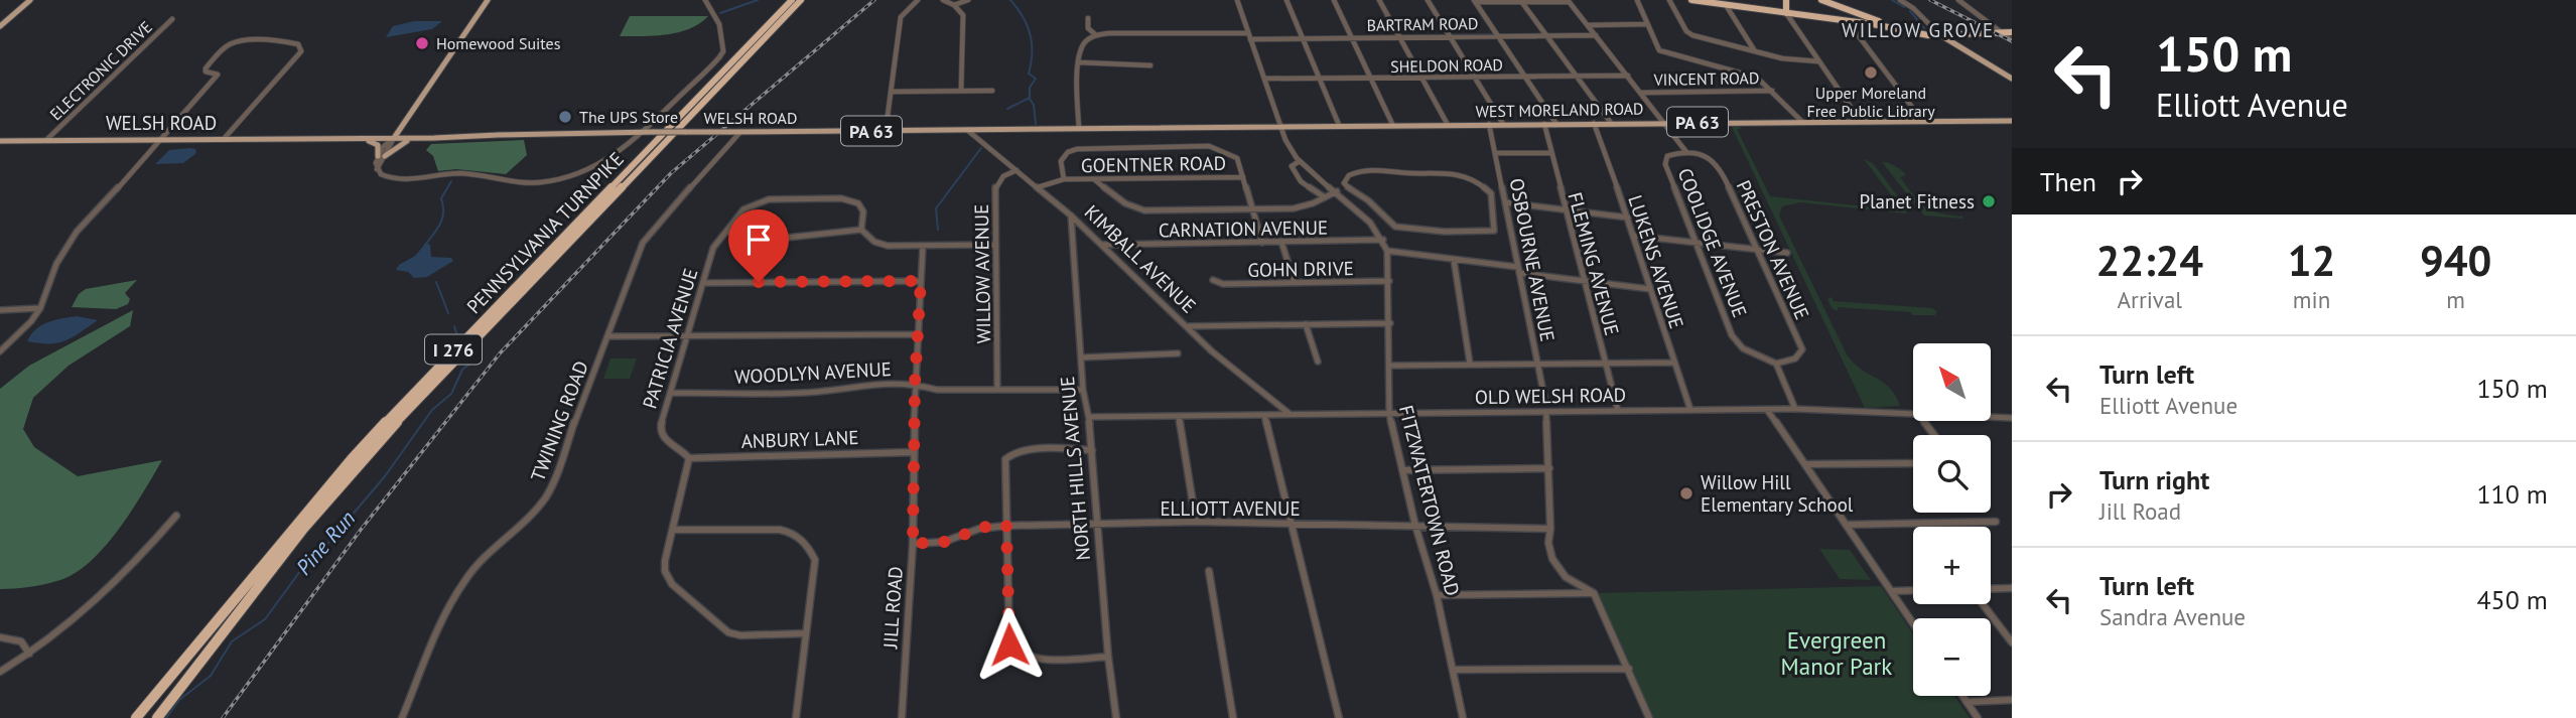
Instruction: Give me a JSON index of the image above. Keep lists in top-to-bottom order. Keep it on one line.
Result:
{"streets":{"highway":["PENNSYLVANIA TURNPIKE","I 276"],"main road":["WEST MORELAND ROAD","WELSH ROAD","PA 63"],"street":["BARTRAM ROAD","SHELDON ROAD","ELECTRONIC DRIVE","VINCENT ROAD","GOENTNER ROAD","CARNATION AVENUE","COOLIDGE AVENUE","PRESTON AVENUE","KIMBALL AVENUE","OSBOURNE AVENUE","LUKENS AVENUE","FLEMING AVENUE","GOHN DRIVE","WILLOW AVENUE","PATRICIA AVENUE","WOODLYN AVENUE","OLD WELSH ROAD","TWINING ROAD","ANBURY LANE","NORTH HILLS AVENUE","FITZWATERTOWN ROAD","ELLIOTT AVENUE","JILL ROAD"]},"crossings":[["BARTRAM ROAD","COOLIDGE AVENUE"],["BARTRAM ROAD","FITZWATERTOWN ROAD"],["SHELDON ROAD","COOLIDGE AVENUE"],["SHELDON ROAD","FITZWATERTOWN ROAD"],["ELECTRONIC DRIVE","WELSH ROAD"],["VINCENT ROAD","COOLIDGE AVENUE"],["WEST MORELAND ROAD","WELSH ROAD"],["WEST MORELAND ROAD","COOLIDGE AVENUE"],["WEST MORELAND ROAD","OSBOURNE AVENUE"],["WEST MORELAND ROAD","LUKENS AVENUE"],["WEST MORELAND ROAD","FLEMING AVENUE"],["WEST MORELAND ROAD","FITZWATERTOWN ROAD"],["WELSH ROAD","KIMBALL AVENUE"],["WELSH ROAD","TWINING ROAD"],["CARNATION AVENUE","KIMBALL AVENUE"],["CARNATION AVENUE","FITZWATERTOWN ROAD"],["COOLIDGE AVENUE","PRESTON AVENUE"],["KIMBALL AVENUE","WILLOW AVENUE"],["KIMBALL AVENUE","OLD WELSH ROAD"],["KIMBALL AVENUE","NORTH HILLS AVENUE"],["LUKENS AVENUE","OLD WELSH ROAD"],["FLEMING AVENUE","OLD WELSH ROAD"],["GOHN DRIVE","FITZWATERTOWN ROAD"],["WILLOW AVENUE","WOODLYN AVENUE"],["PATRICIA AVENUE","WOODLYN AVENUE"],["PATRICIA AVENUE","ANBURY LANE"],["WOODLYN AVENUE","NORTH HILLS AVENUE"],["WOODLYN AVENUE","JILL ROAD"],["OLD WELSH ROAD","NORTH HILLS AVENUE"],["OLD WELSH ROAD","FITZWATERTOWN ROAD"],["ANBURY LANE","JILL ROAD"],["NORTH HILLS AVENUE","ELLIOTT AVENUE"],["FITZWATERTOWN ROAD","ELLIOTT AVENUE"],["ELLIOTT AVENUE","JILL ROAD"]],"districts":["WILLOW GROVE"],"water":["Pine Run"],"parks":["Evergreen Manor Park"],"places":["Homewood Suites","Upper Moreland Free Public Library","The UPS Store","Planet Fitness","Willow Hill Elementary School"],"north":"top left","page":{"turn":["150 m","Elliott Avenue"],"then":"Then","eta":["22:24","Arrival","12","min","940","m"],"list":[{"name":"Turn left","note":"Elliott Avenue","value":"150 m"},{"name":"Turn right","note":"Jill Road","value":"110 m"},{"name":"Turn left","note":"Sandra Avenue","value":"450 m"}],"map_buttons":["+","−"]}}
